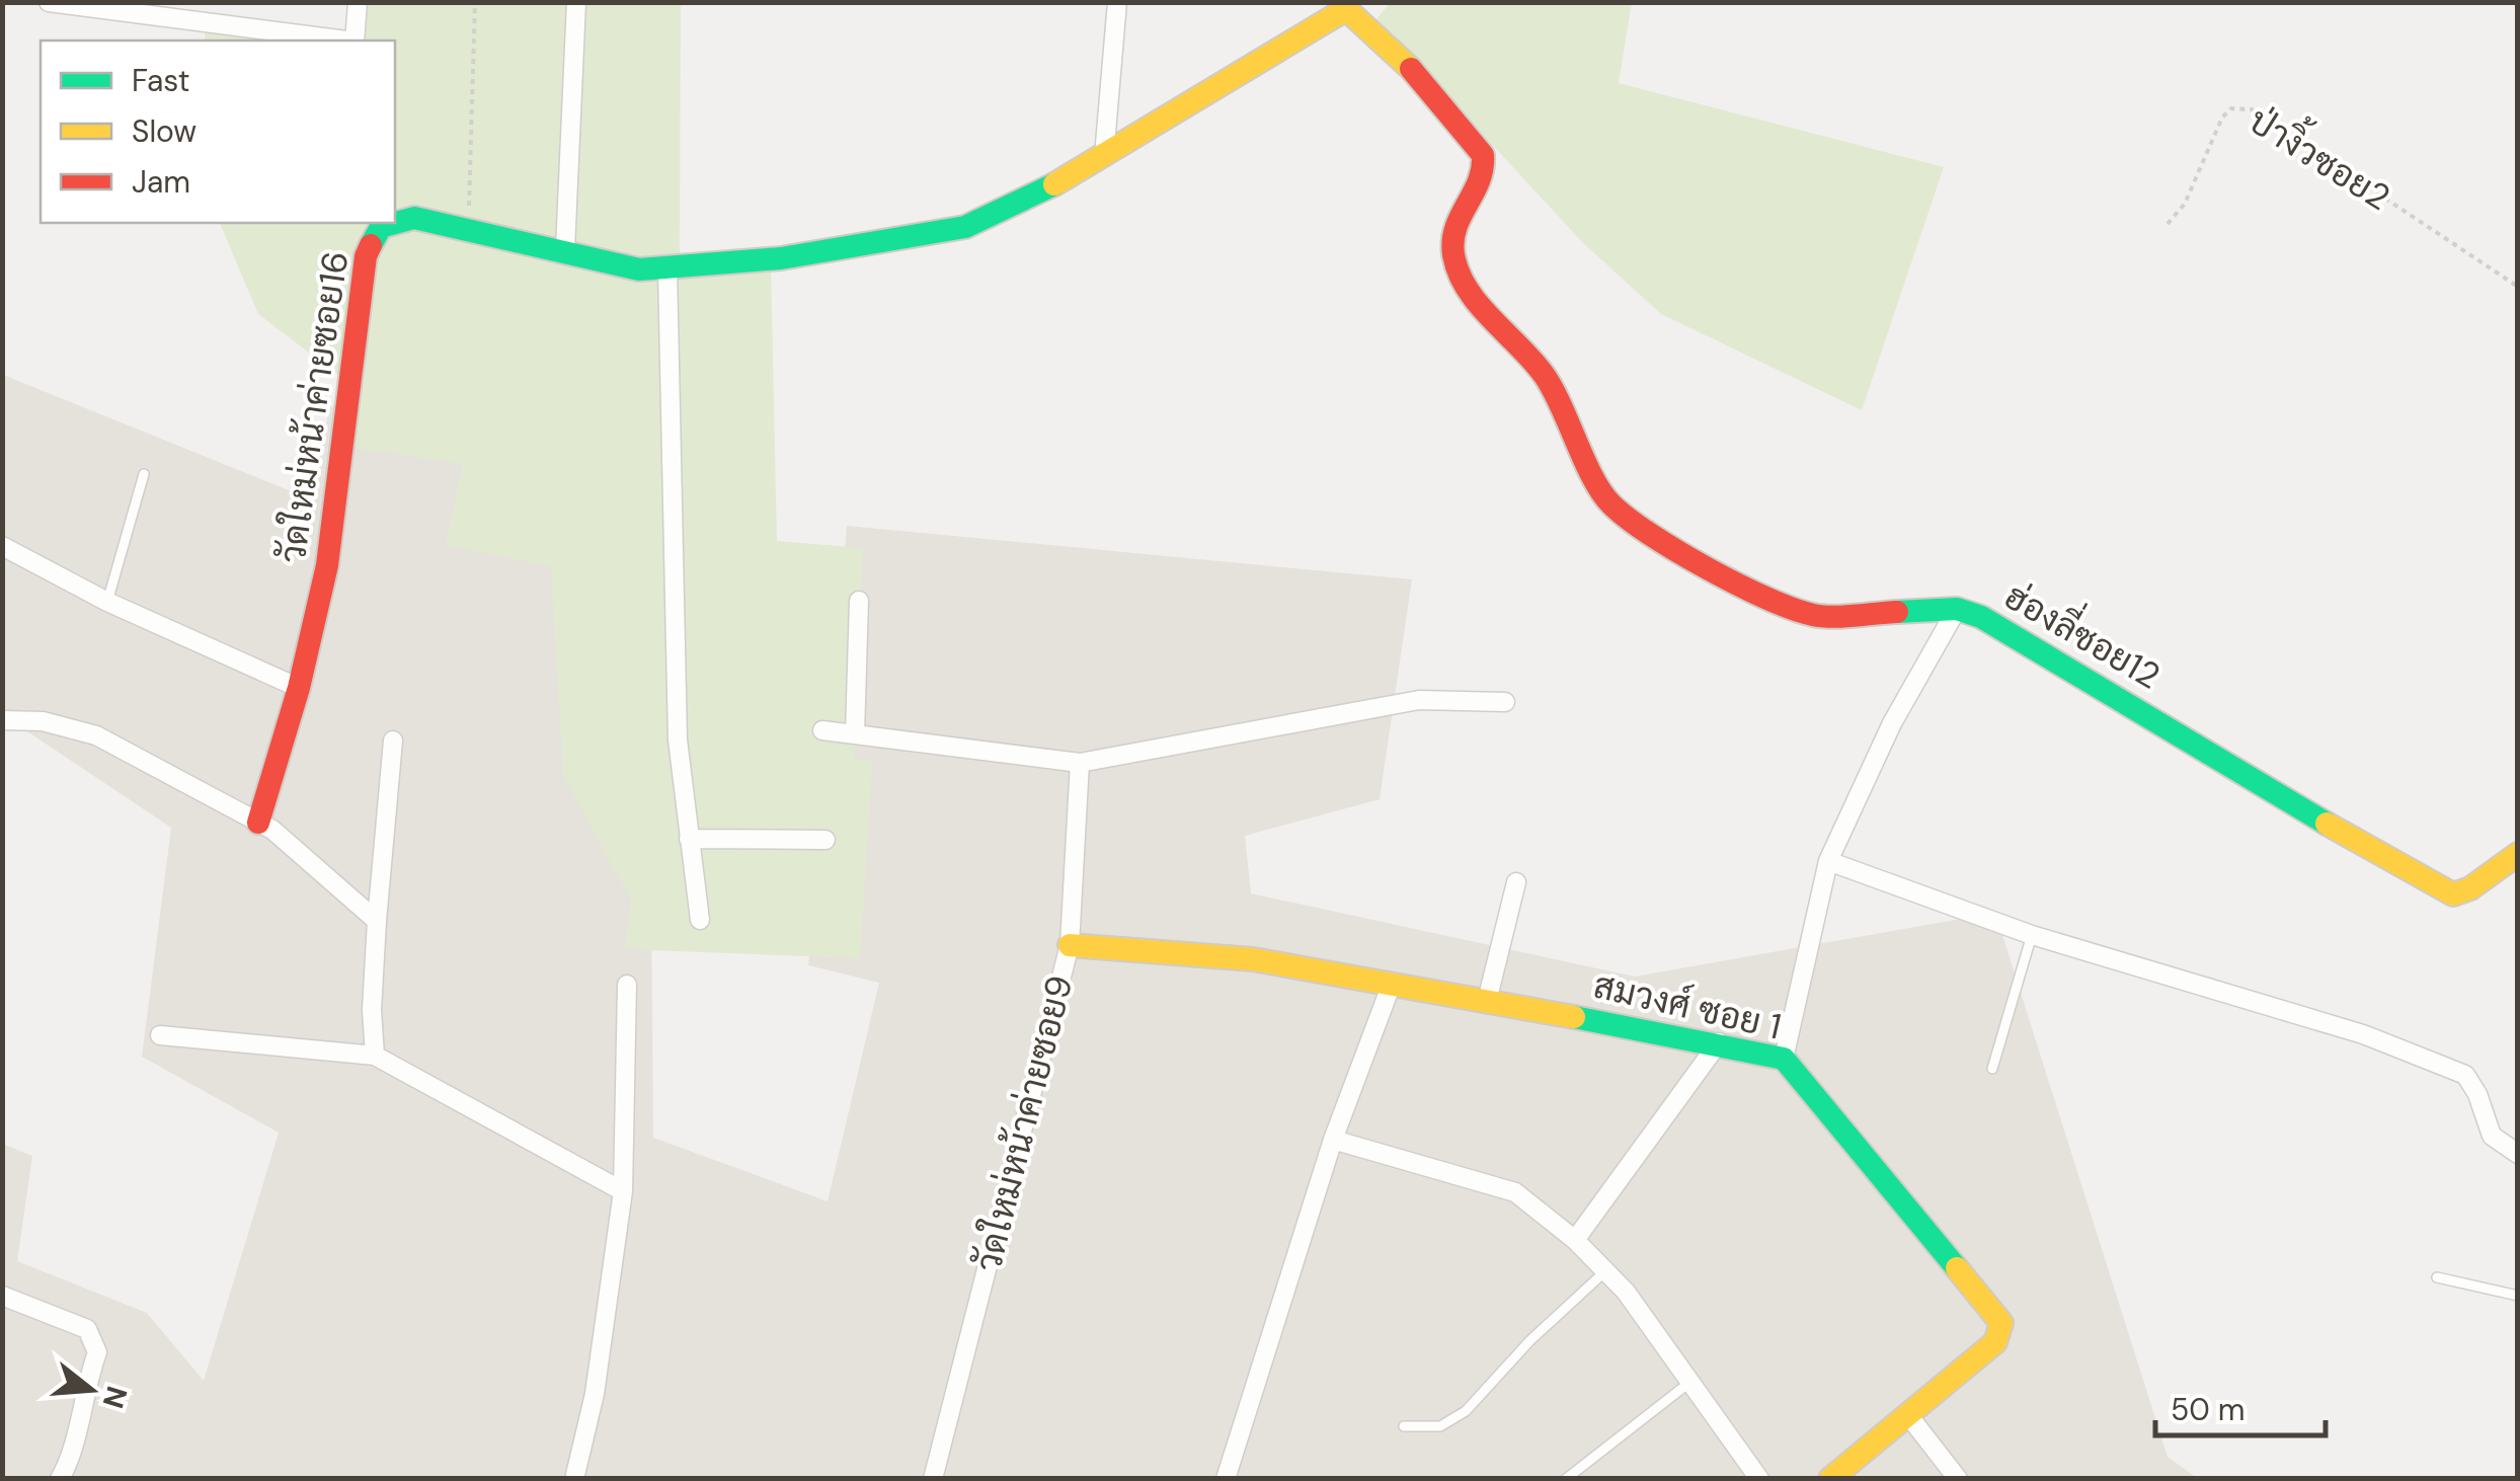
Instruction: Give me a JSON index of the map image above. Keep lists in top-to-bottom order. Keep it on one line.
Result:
{"streets":{"street":["วัดใหม่หน้าค่ายซอย16","ฮ่องลี่ซอย12","สมวงศ์ ซอย 1","วัดใหม่หน้าค่ายซอย9"],"path":["ป่างิ้วซอย2"]},"crossings":[["วัดใหม่หน้าค่ายซอย16","ฮ่องลี่ซอย12"],["สมวงศ์ ซอย 1","วัดใหม่หน้าค่ายซอย9"]],"legend":["Fast","Slow","Jam"],"scale_bar":"50 m","north":"right"}
